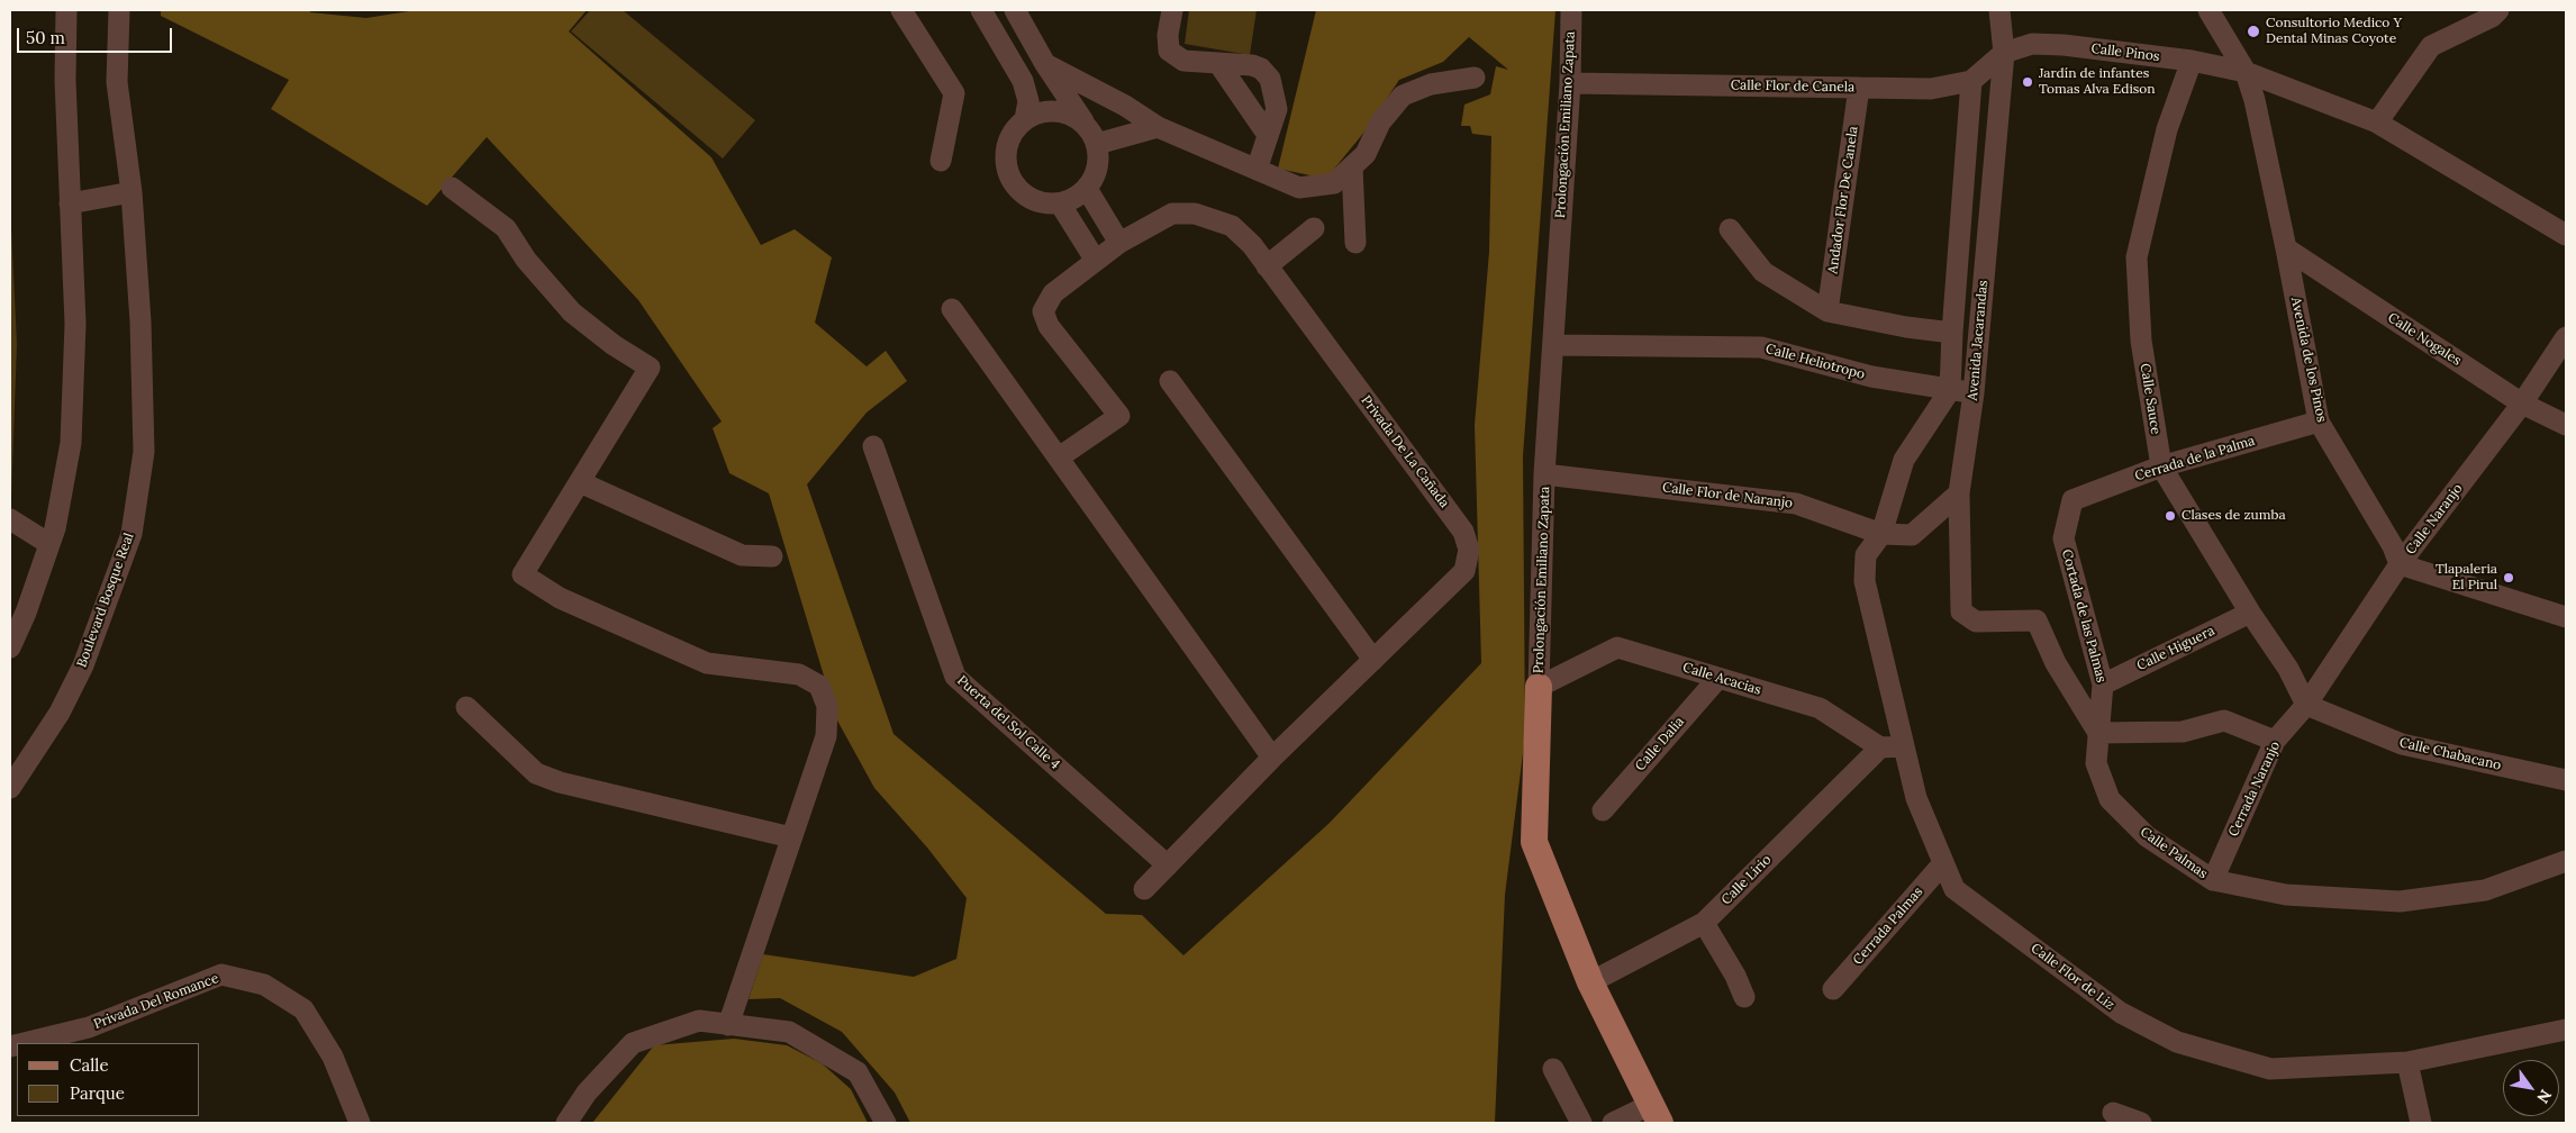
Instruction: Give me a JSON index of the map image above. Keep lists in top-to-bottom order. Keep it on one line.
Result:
{"streets":{"main road":["Prolongación Emiliano Zapata"],"street":["Calle Pinos","Calle Flor de Canela","Andador Flor De Canela","Calle Nogales","Avenida Jacarandas","Avenida de los Pinos","Calle Heliotropo","Calle Sauce","Privada De La Cañada","Cerrada de la Palma","Calle Flor de Naranjo","Calle Naranjo","Boulevard Bosque Real","Cortada de las Palmas","Calle Higuera","Calle Acacias","Puerta del Sol Calle 4","Calle Dalia","Calle Chabacano","Cerrada Naranjo","Calle Palmas","Calle Lirio","Cerrada Palmas","Calle Flor de Liz","Privada Del Romance"]},"crossings":[["Calle Pinos","Calle Flor de Canela"],["Calle Pinos","Avenida Jacarandas"],["Calle Pinos","Avenida de los Pinos"],["Calle Pinos","Calle Sauce"],["Calle Flor de Canela","Prolongación Emiliano Zapata"],["Calle Flor de Canela","Andador Flor De Canela"],["Calle Flor de Canela","Avenida Jacarandas"],["Prolongación Emiliano Zapata","Calle Heliotropo"],["Prolongación Emiliano Zapata","Calle Flor de Naranjo"],["Prolongación Emiliano Zapata","Calle Acacias"],["Prolongación Emiliano Zapata","Calle Lirio"],["Calle Nogales","Avenida de los Pinos"],["Calle Nogales","Calle Naranjo"],["Avenida Jacarandas","Calle Heliotropo"],["Avenida Jacarandas","Calle Flor de Naranjo"],["Avenida Jacarandas","Cortada de las Palmas"],["Avenida Jacarandas","Calle Palmas"],["Avenida Jacarandas","Calle Flor de Liz"],["Avenida de los Pinos","Cerrada de la Palma"],["Avenida de los Pinos","Calle Naranjo"],["Calle Sauce","Cerrada de la Palma"],["Calle Sauce","Calle Naranjo"],["Calle Sauce","Calle Higuera"],["Calle Sauce","Calle Chabacano"],["Calle Sauce","Cerrada Naranjo"],["Privada De La Cañada","Puerta del Sol Calle 4"],["Cerrada de la Palma","Cortada de las Palmas"],["Calle Flor de Naranjo","Calle Flor de Liz"],["Calle Naranjo","Calle Chabacano"],["Calle Naranjo","Cerrada Naranjo"],["Cortada de las Palmas","Calle Higuera"],["Cortada de las Palmas","Calle Palmas"],["Calle Acacias","Calle Dalia"],["Calle Acacias","Calle Lirio"],["Calle Chabacano","Cerrada Naranjo"],["Cerrada Naranjo","Calle Palmas"],["Cerrada Palmas","Calle Flor de Liz"]],"places":["Consultorio Medico Y Dental Minas Coyote","Jardín de infantes Tomas Alva Edison","Clases de zumba","Tlapaleria El Pirul"],"legend":["Calle","Parque"],"scale_bar":"50 m","north":"bottom right"}
